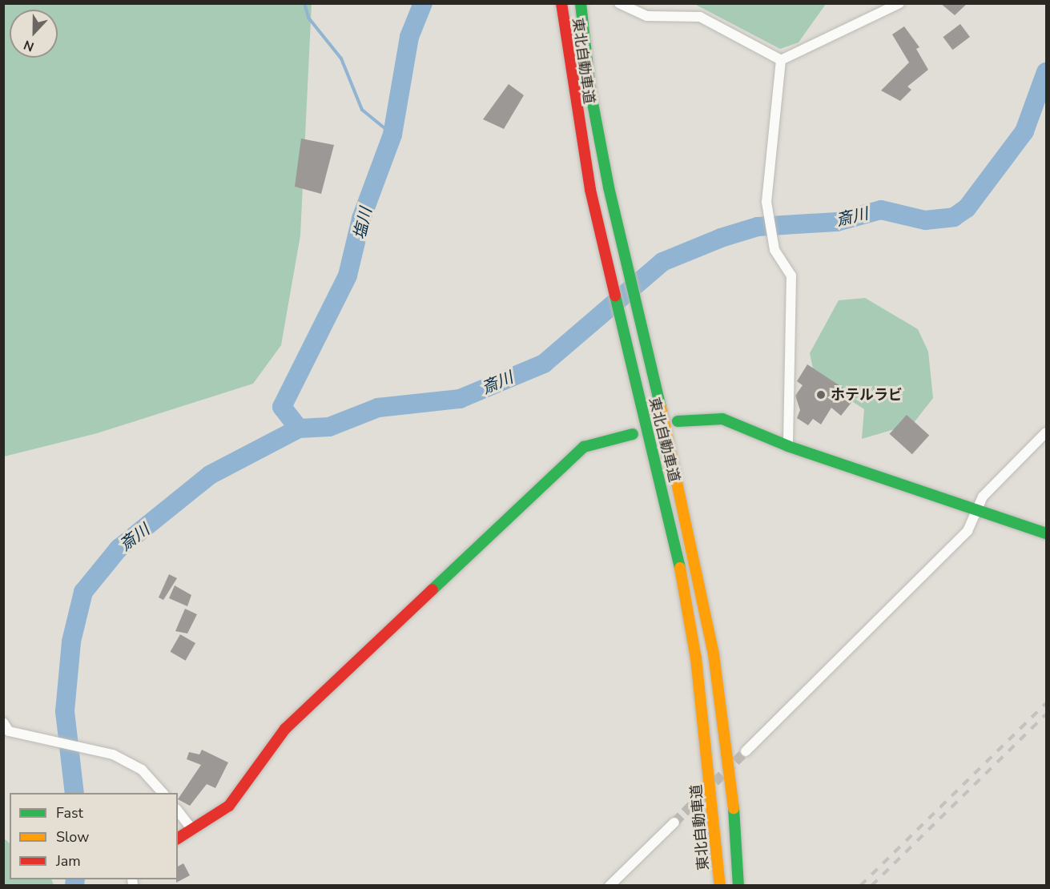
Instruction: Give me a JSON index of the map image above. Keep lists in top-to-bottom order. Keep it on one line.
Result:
{"streets":{"main road":["東北自動車道"]},"water":["斎川","塩川"],"places":["ホテルラビ"],"legend":["Fast","Slow","Jam"],"north":"bottom"}
